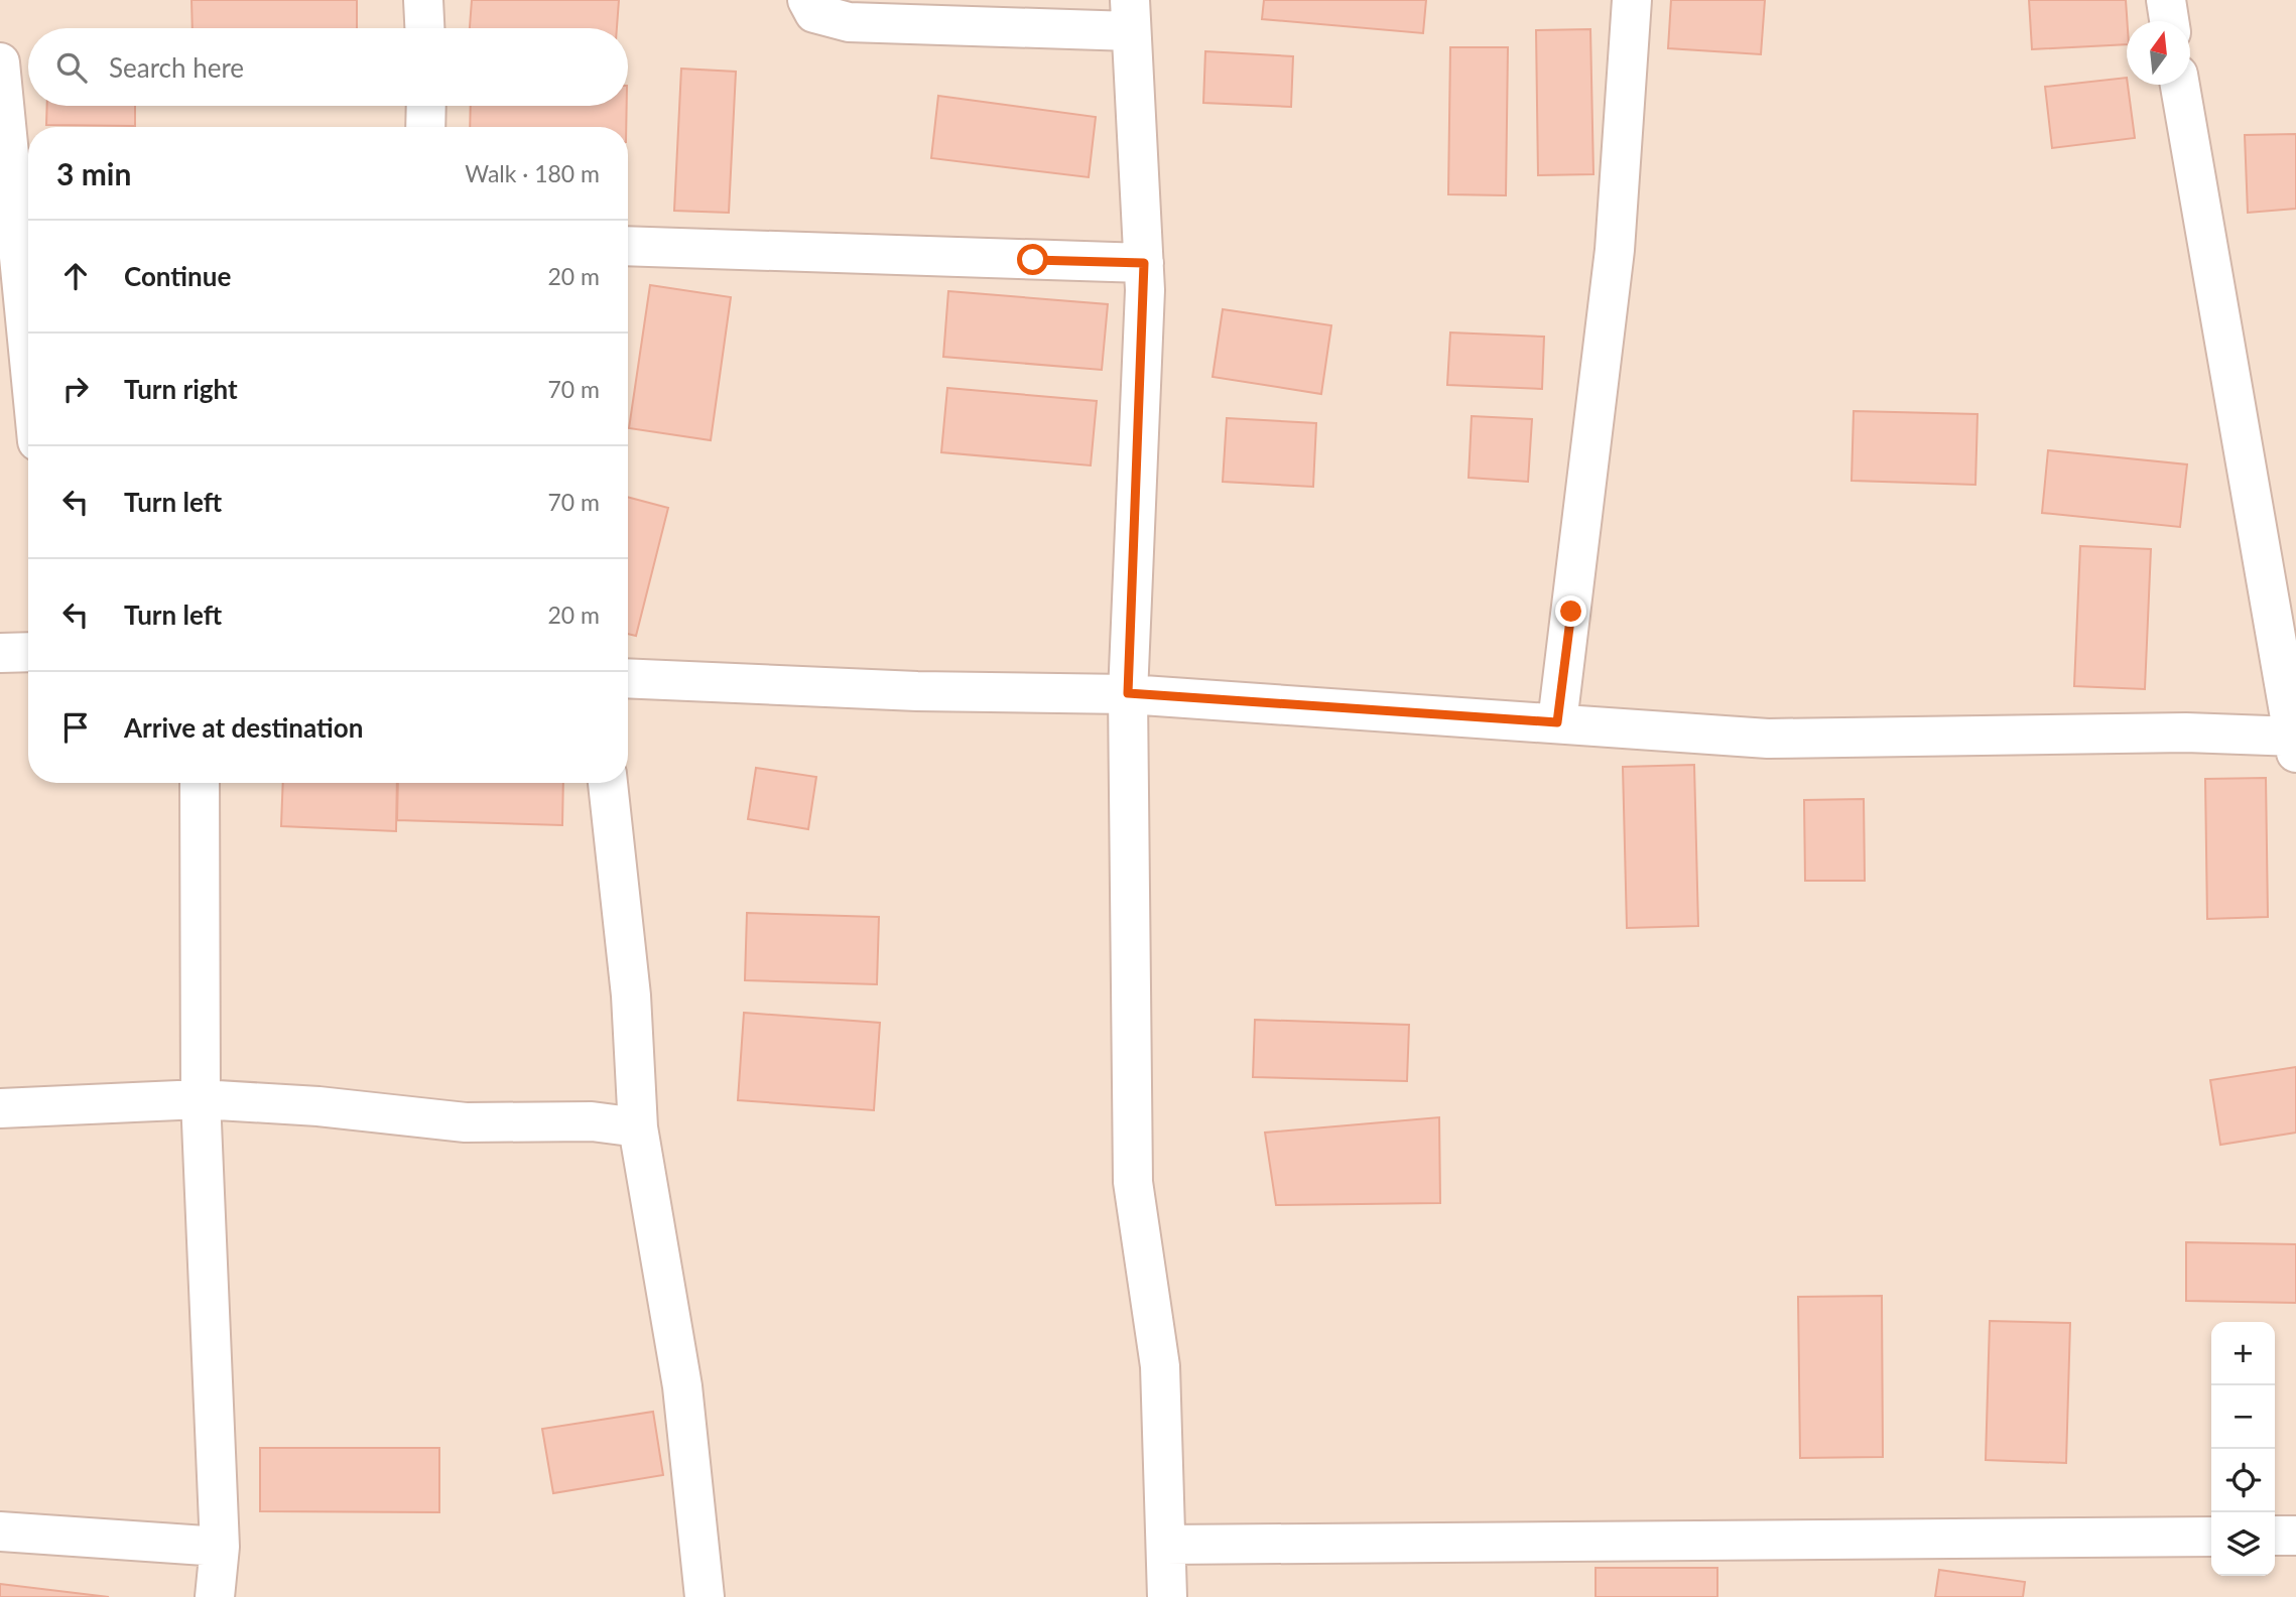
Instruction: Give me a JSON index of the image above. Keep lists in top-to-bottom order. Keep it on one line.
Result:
{"north":"top","page":{"search":"Search here","heading":["3 min","Walk · 180 m"],"list":[["Continue","20 m"],["Turn right","70 m"],["Turn left","70 m"],["Turn left","20 m"],"Arrive at destination"],"map_buttons":["+","−"]}}
